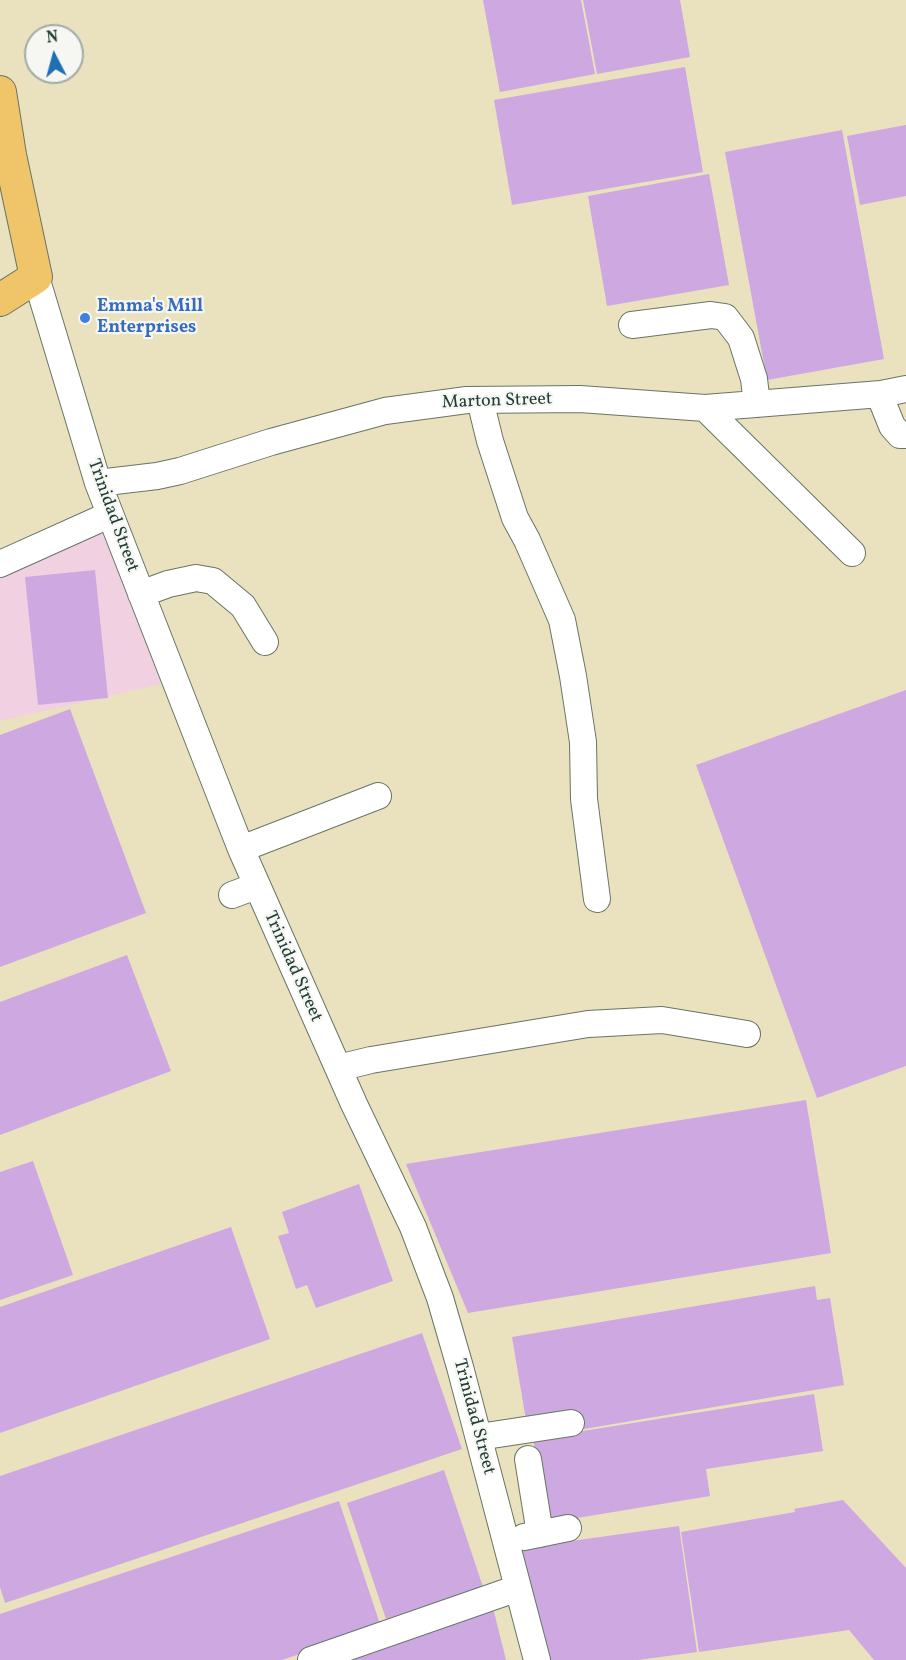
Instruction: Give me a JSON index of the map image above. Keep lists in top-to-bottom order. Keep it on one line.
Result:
{"streets":{"street":["Marton Street","Trinidad Street"]},"crossings":[["Marton Street","Trinidad Street"]],"places":["Emma's Mill Enterprises"],"north":"top"}
